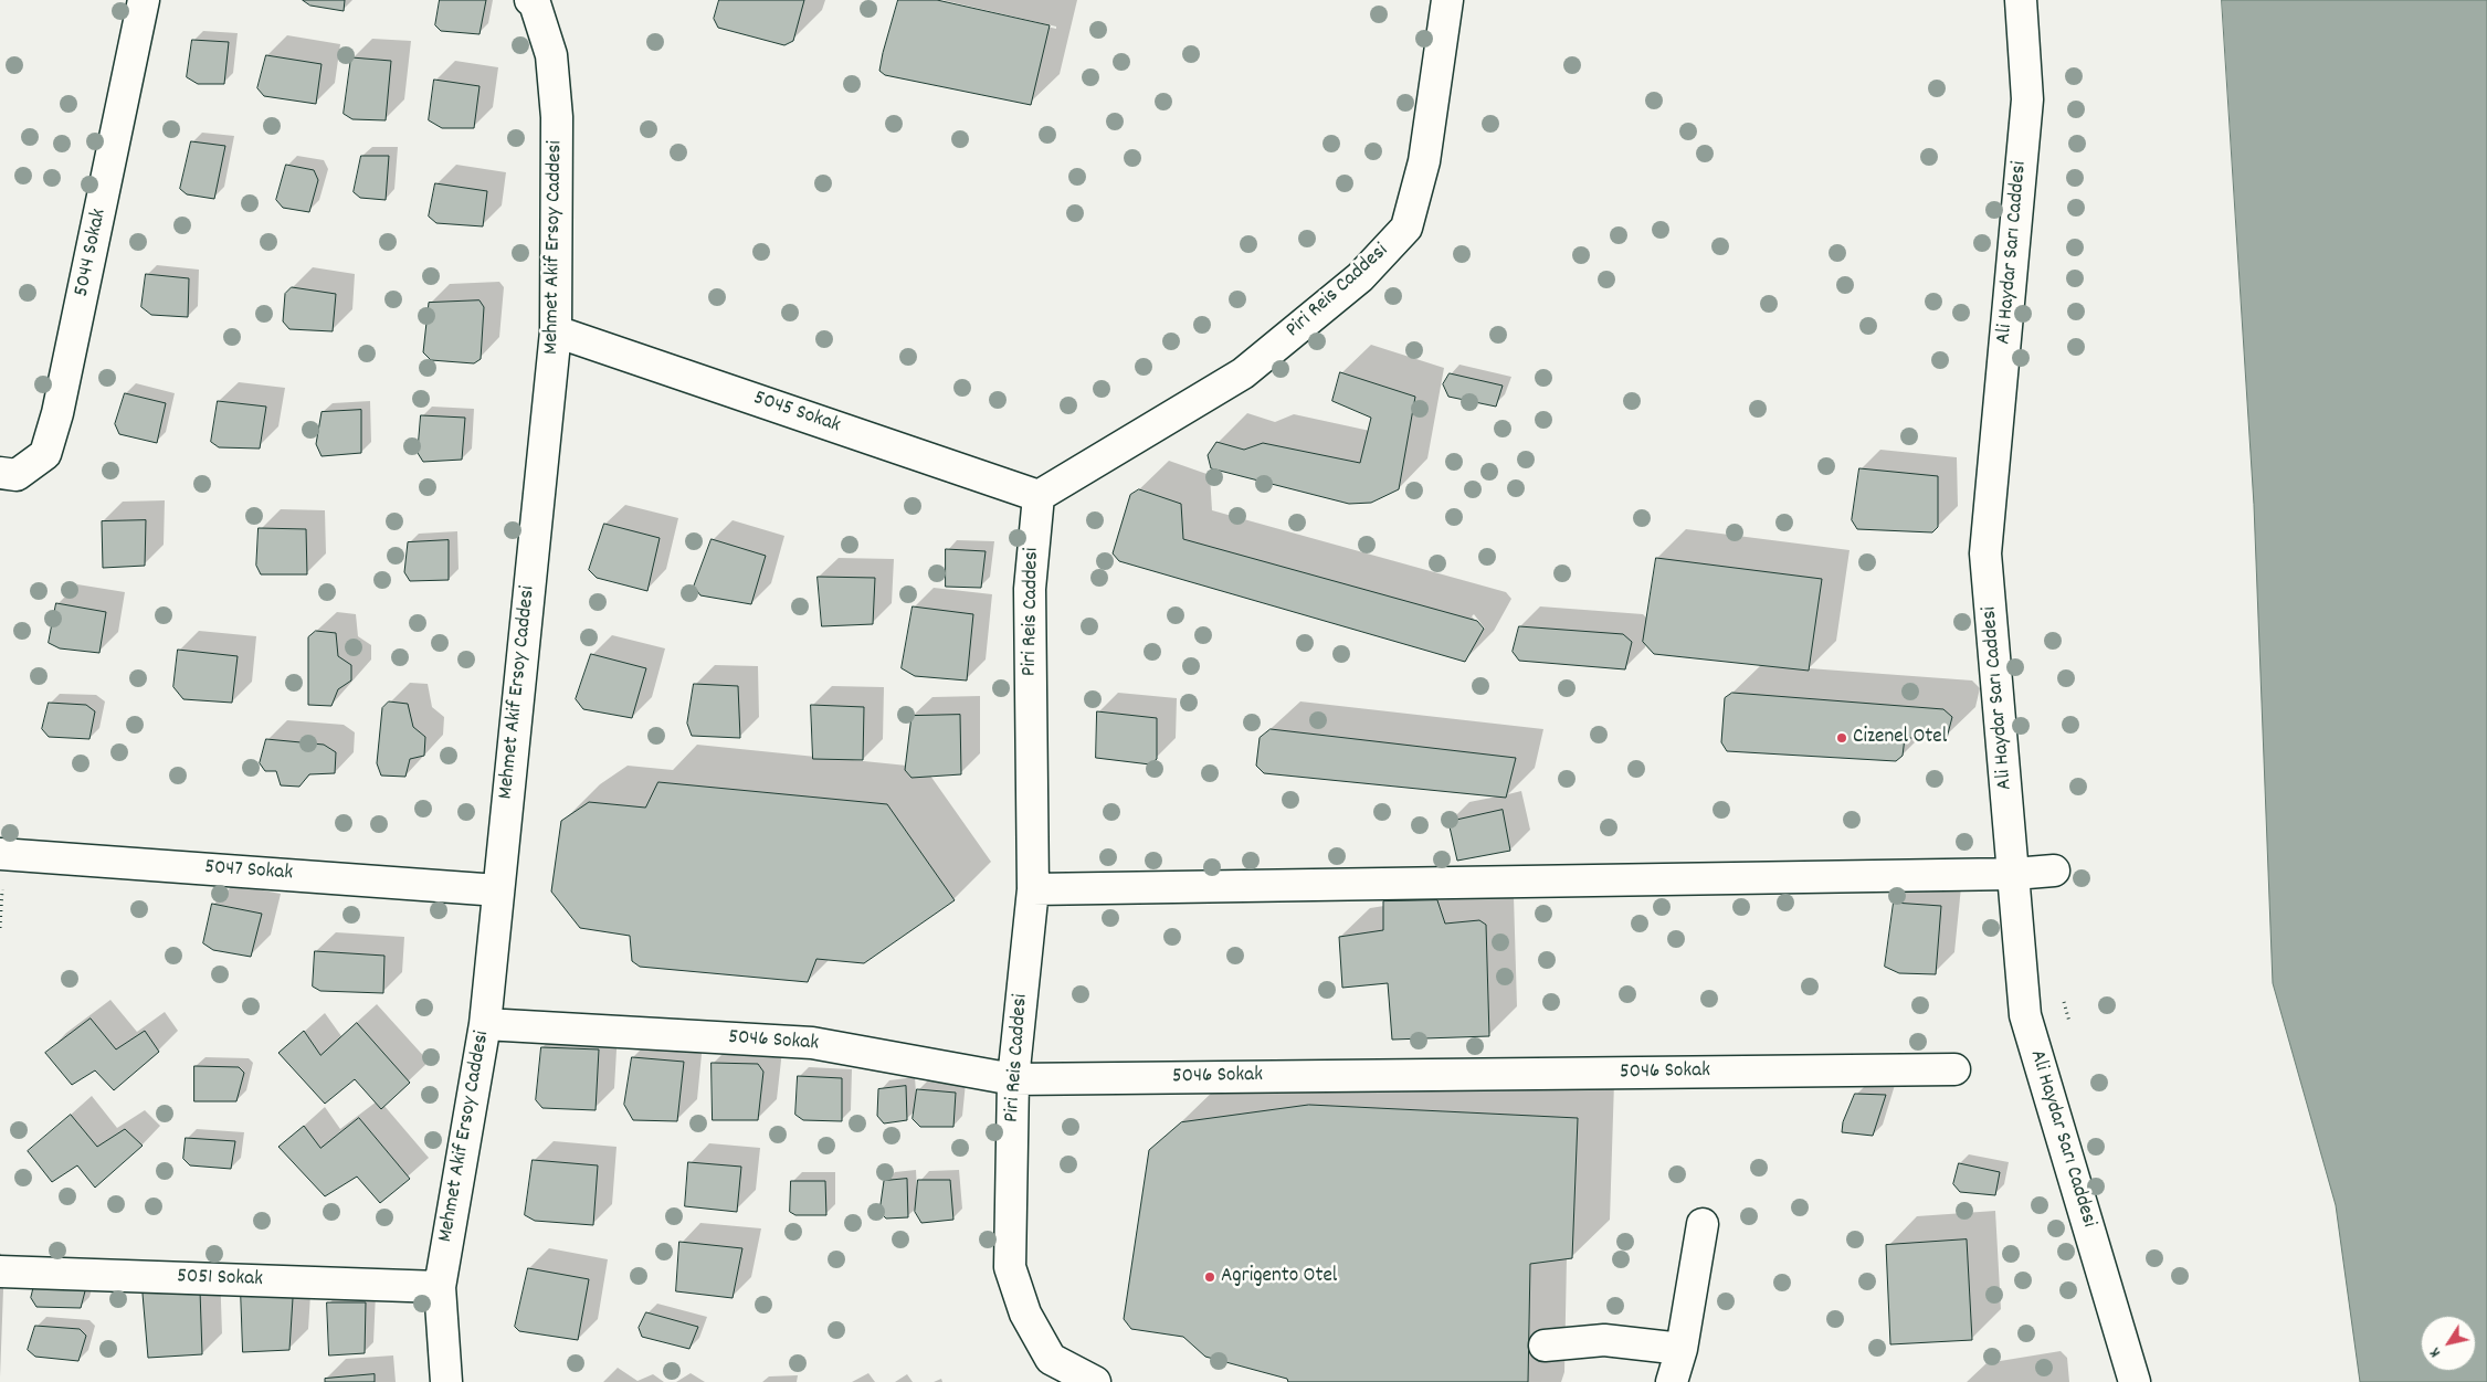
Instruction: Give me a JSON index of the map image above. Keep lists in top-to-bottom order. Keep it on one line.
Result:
{"streets":{"street":["Mehmet Akif Ersoy Caddesi","5044 Sokak","Ali Haydar Sarı Caddesi","Piri Reis Caddesi","5045 Sokak","5047 Sokak","5046 Sokak","5051 Sokak"]},"crossings":[["Mehmet Akif Ersoy Caddesi","5045 Sokak"],["Mehmet Akif Ersoy Caddesi","5047 Sokak"],["Mehmet Akif Ersoy Caddesi","5046 Sokak"],["Mehmet Akif Ersoy Caddesi","5051 Sokak"],["Piri Reis Caddesi","5045 Sokak"],["Piri Reis Caddesi","5046 Sokak"]],"places":["Cizenel Otel","Agrigento Otel"],"north":"bottom left"}
